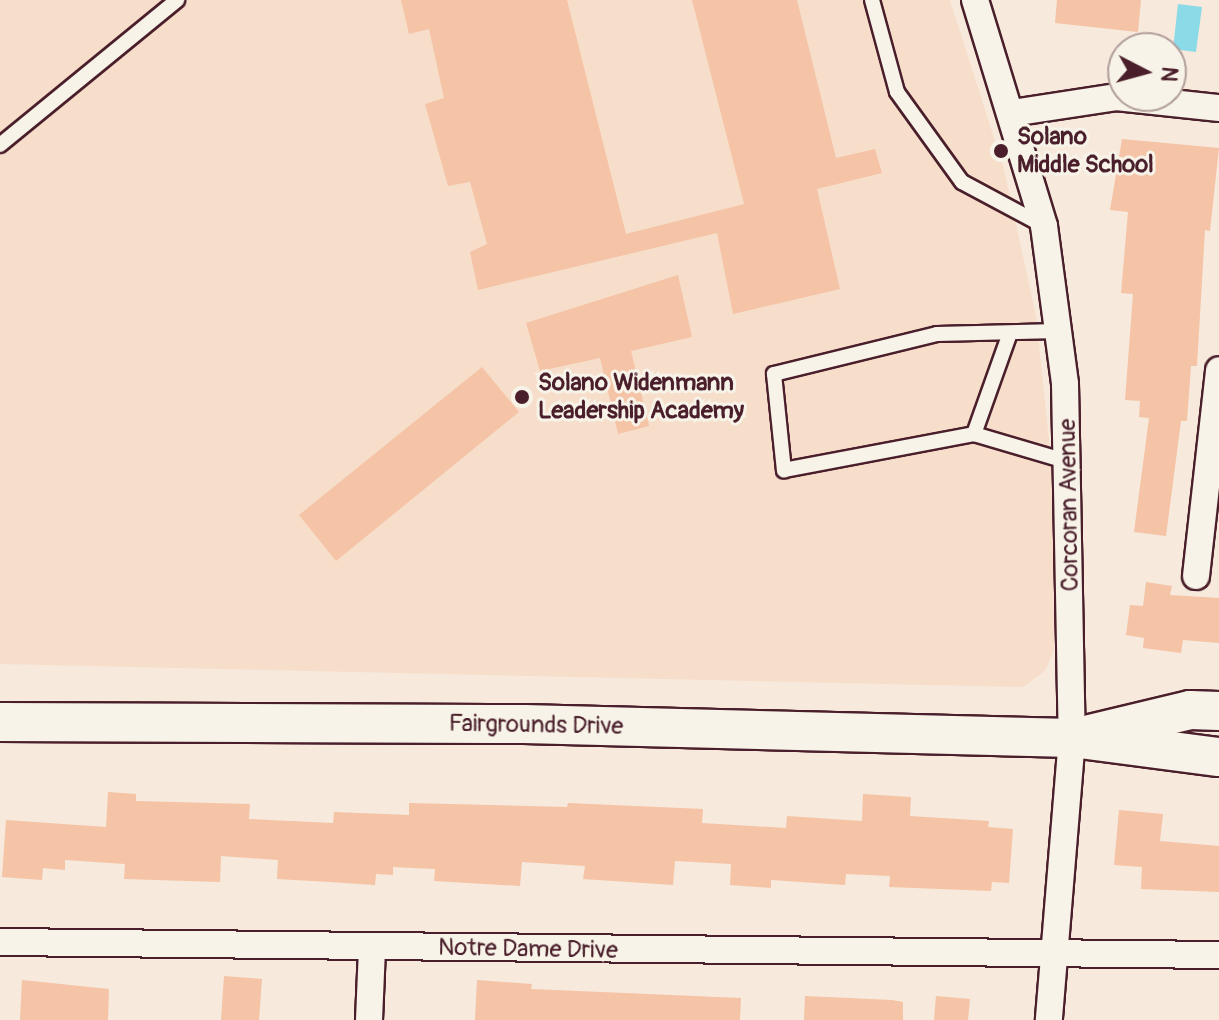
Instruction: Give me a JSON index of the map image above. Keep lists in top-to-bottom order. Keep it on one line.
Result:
{"streets":{"main road":["Fairgrounds Drive"],"street":["Corcoran Avenue","Notre Dame Drive"]},"crossings":[["Corcoran Avenue","Fairgrounds Drive"],["Corcoran Avenue","Notre Dame Drive"]],"places":["Solano Middle School","Solano Widenmann Leadership Academy"],"north":"right"}
